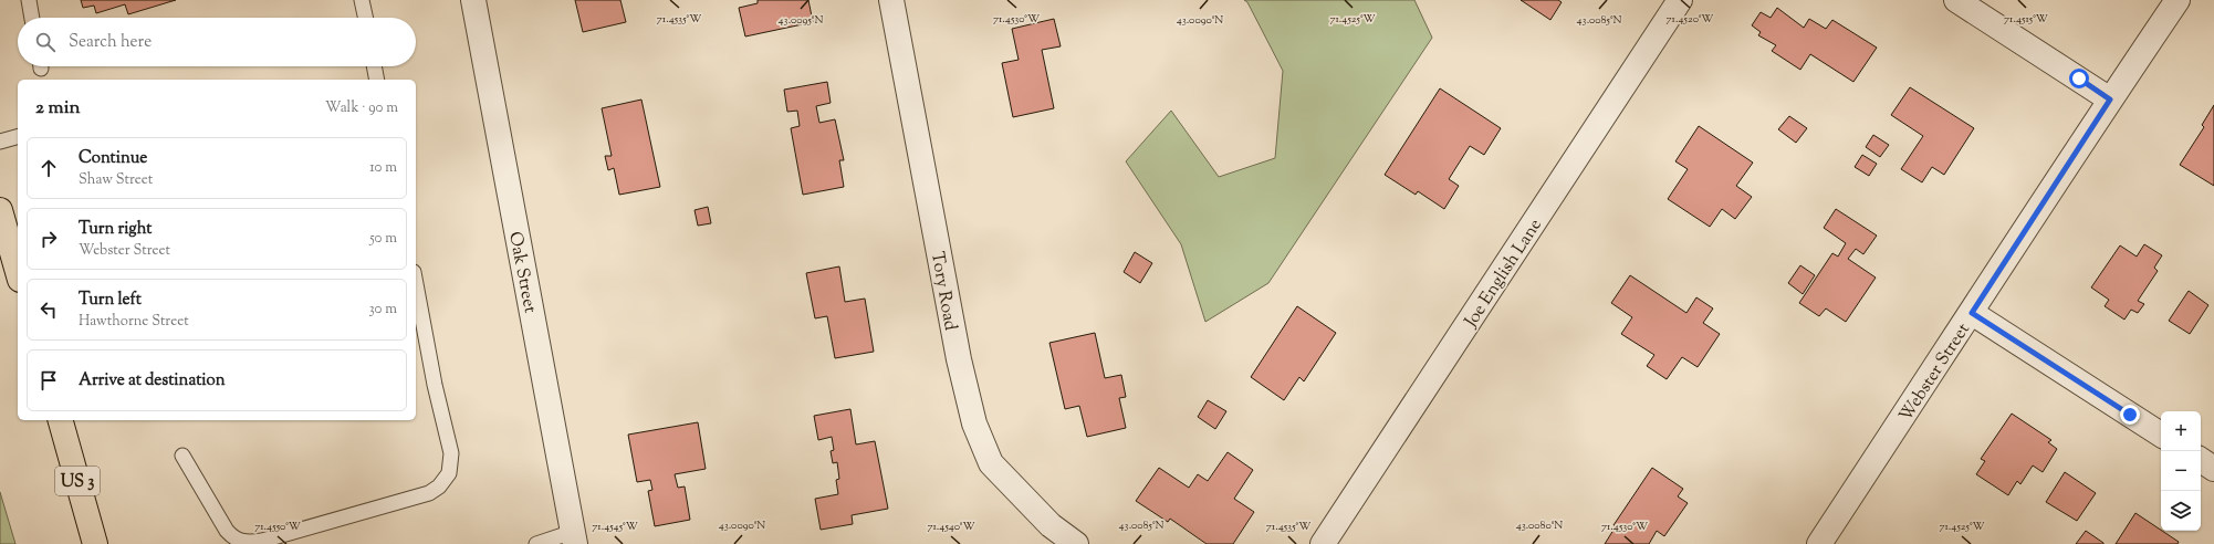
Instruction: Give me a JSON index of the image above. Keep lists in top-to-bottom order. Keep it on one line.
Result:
{"streets":{"main road":["US 3"],"street":["Oak Street","Joe English Lane","Tory Road","Webster Street"]},"page":{"search":"Search here","heading":["2 min","Walk · 90 m"],"list":[["Continue","Shaw Street","10 m"],["Turn right","Webster Street","50 m"],["Turn left","Hawthorne Street","30 m"],"Arrive at destination"],"map_buttons":["+","−"]},"coordinates":["71.4520°W","71.4515°W","71.4535°W","71.4530°W","71.4525°W","43.0095°N","43.0090°N","43.0085°N","43.0080°N","71.4550°W","71.4545°W","71.4540°W"]}
